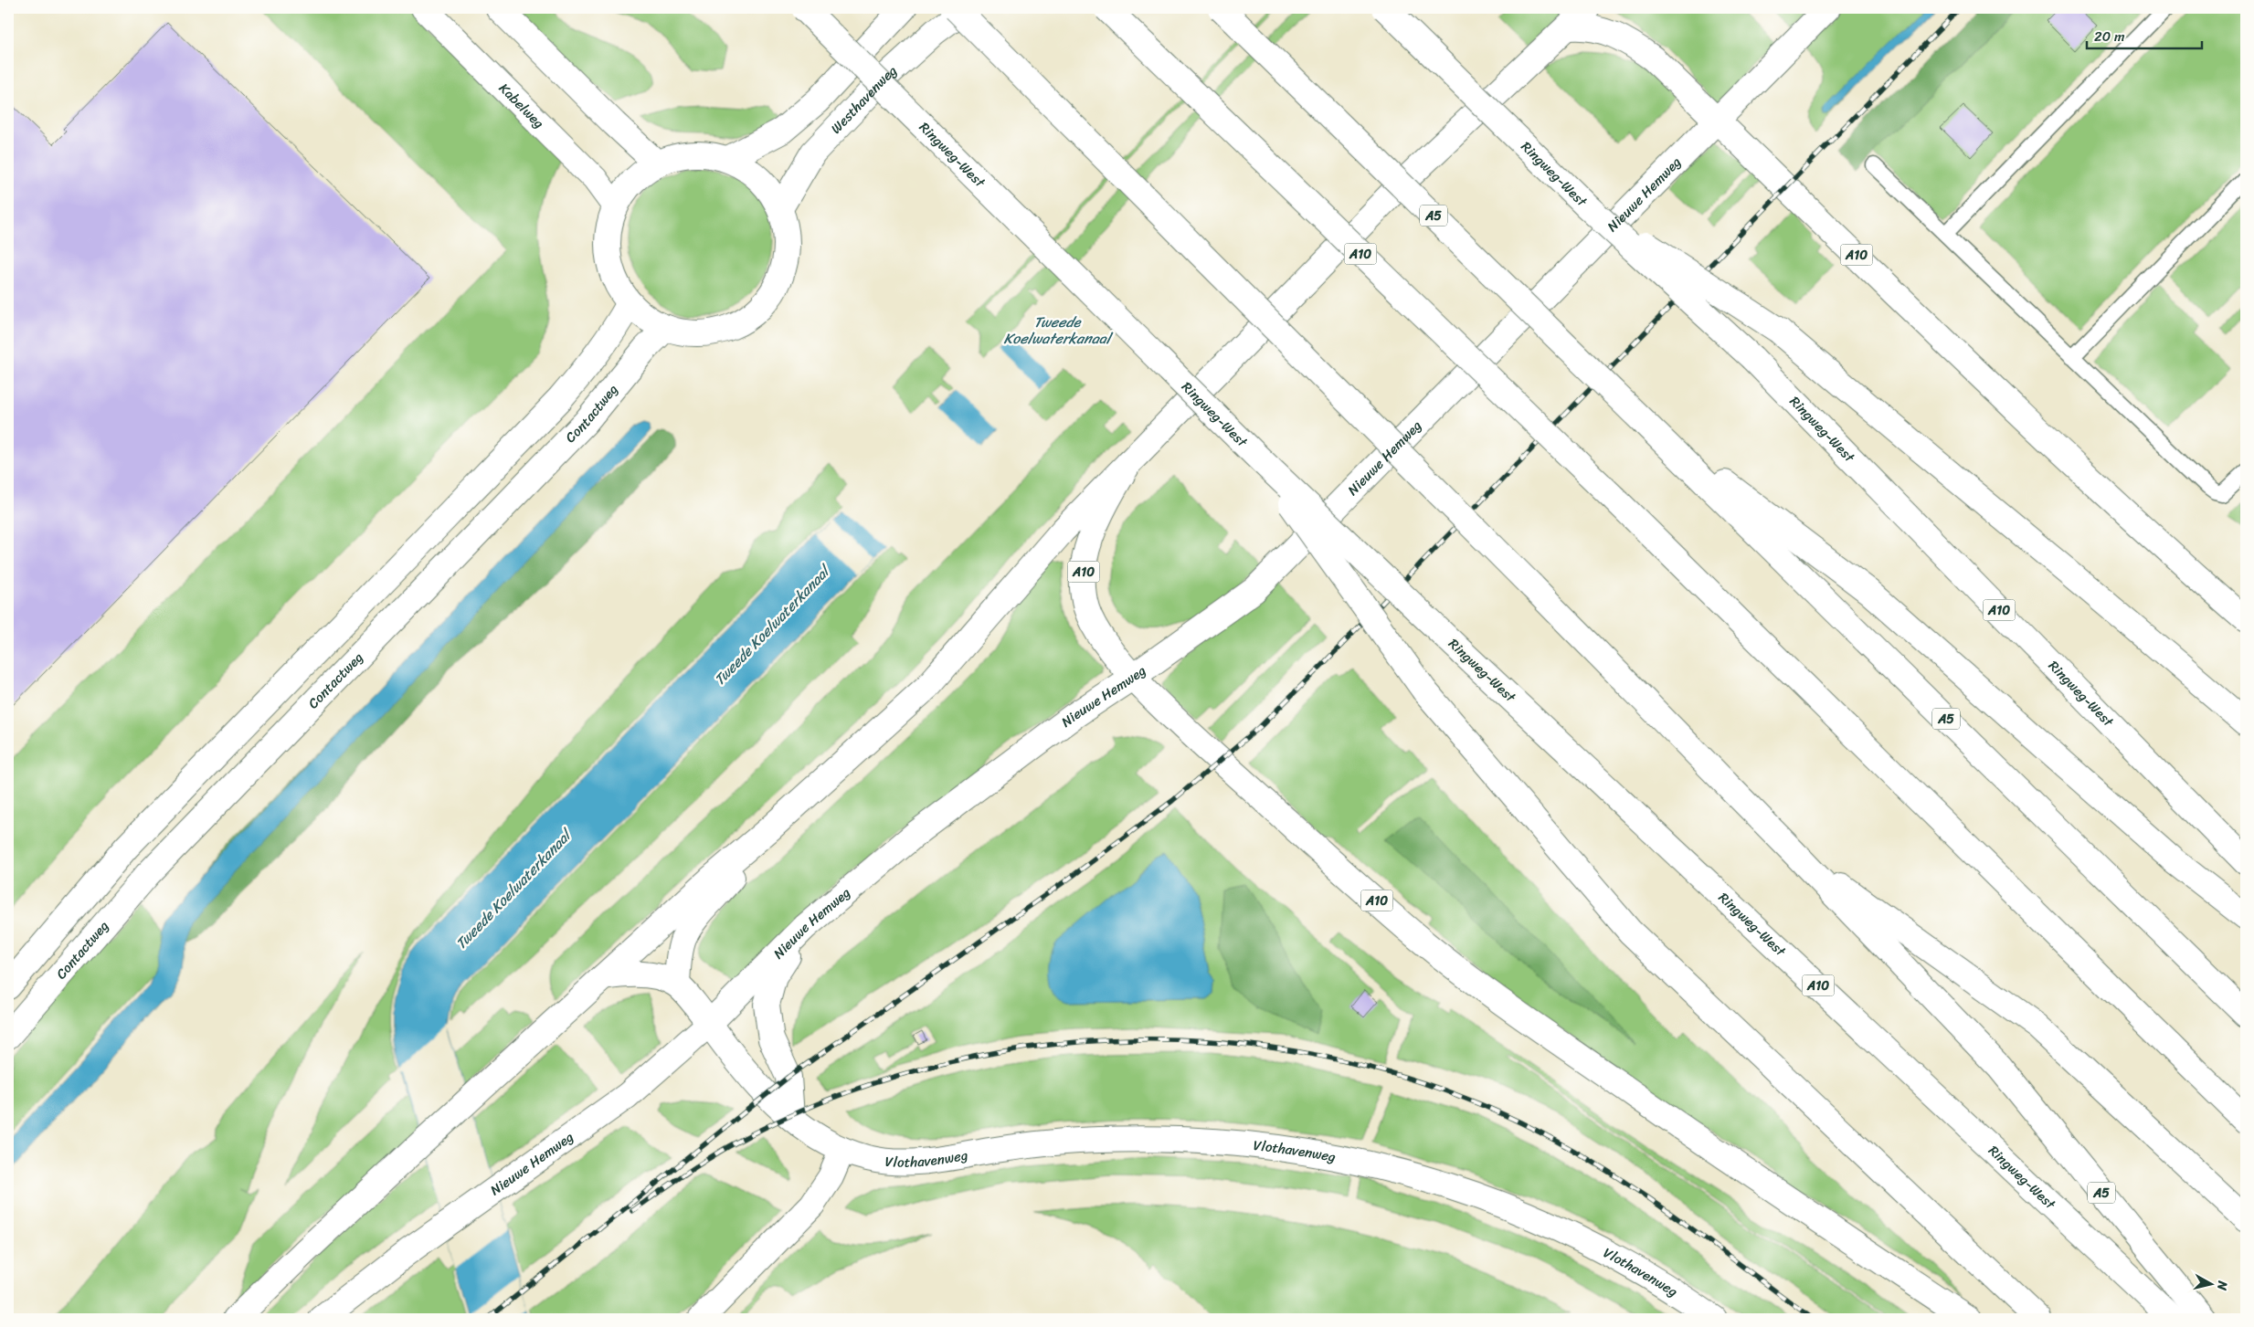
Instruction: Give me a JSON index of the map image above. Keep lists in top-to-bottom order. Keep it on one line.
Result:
{"streets":{"main road":["Westhavenweg","Kabelweg","Ringweg-West","Nieuwe Hemweg","A5","A10","Contactweg","Vlothavenweg"]},"crossings":[["Ringweg-West","A10"],["Nieuwe Hemweg","A10"],["Nieuwe Hemweg","Vlothavenweg"]],"water":["Tweede Koelwaterkanaal"],"scale_bar":"20 m","north":"right"}
